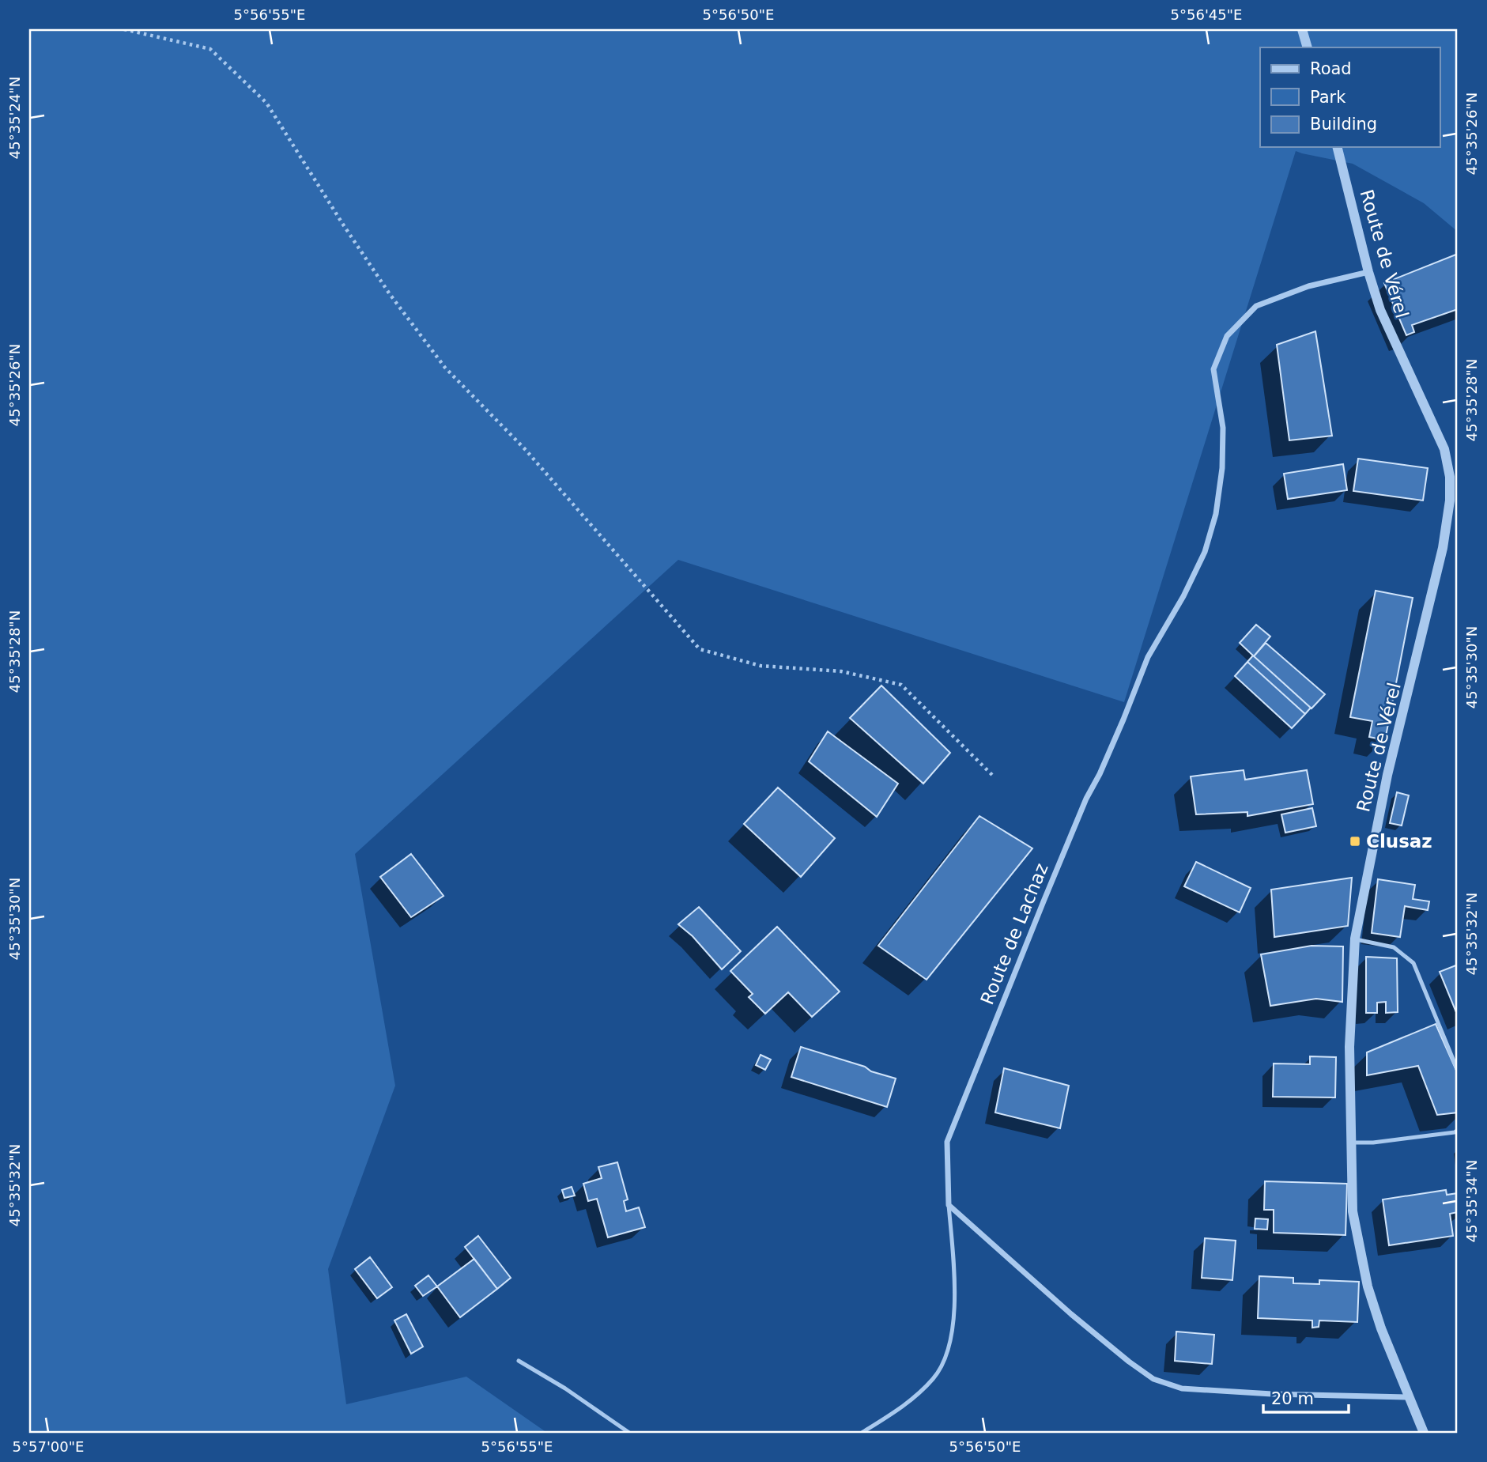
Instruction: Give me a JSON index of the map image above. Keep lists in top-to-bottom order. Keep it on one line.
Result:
{"streets":{"street":["Route de Vérel","Route de Lachaz"]},"crossings":[["Route de Vérel","Route de Lachaz"]],"places":{"transit":["Clusaz"]},"legend":["Road","Park","Building"],"scale_bar":"20 m","coordinates":["5°56'55\"E","5°56'50\"E","5°56'45\"E","45°35'24\"N","45°35'26\"N","45°35'28\"N","45°35'30\"N","45°35'32\"N","45°35'34\"N","5°57'00\"E"]}
